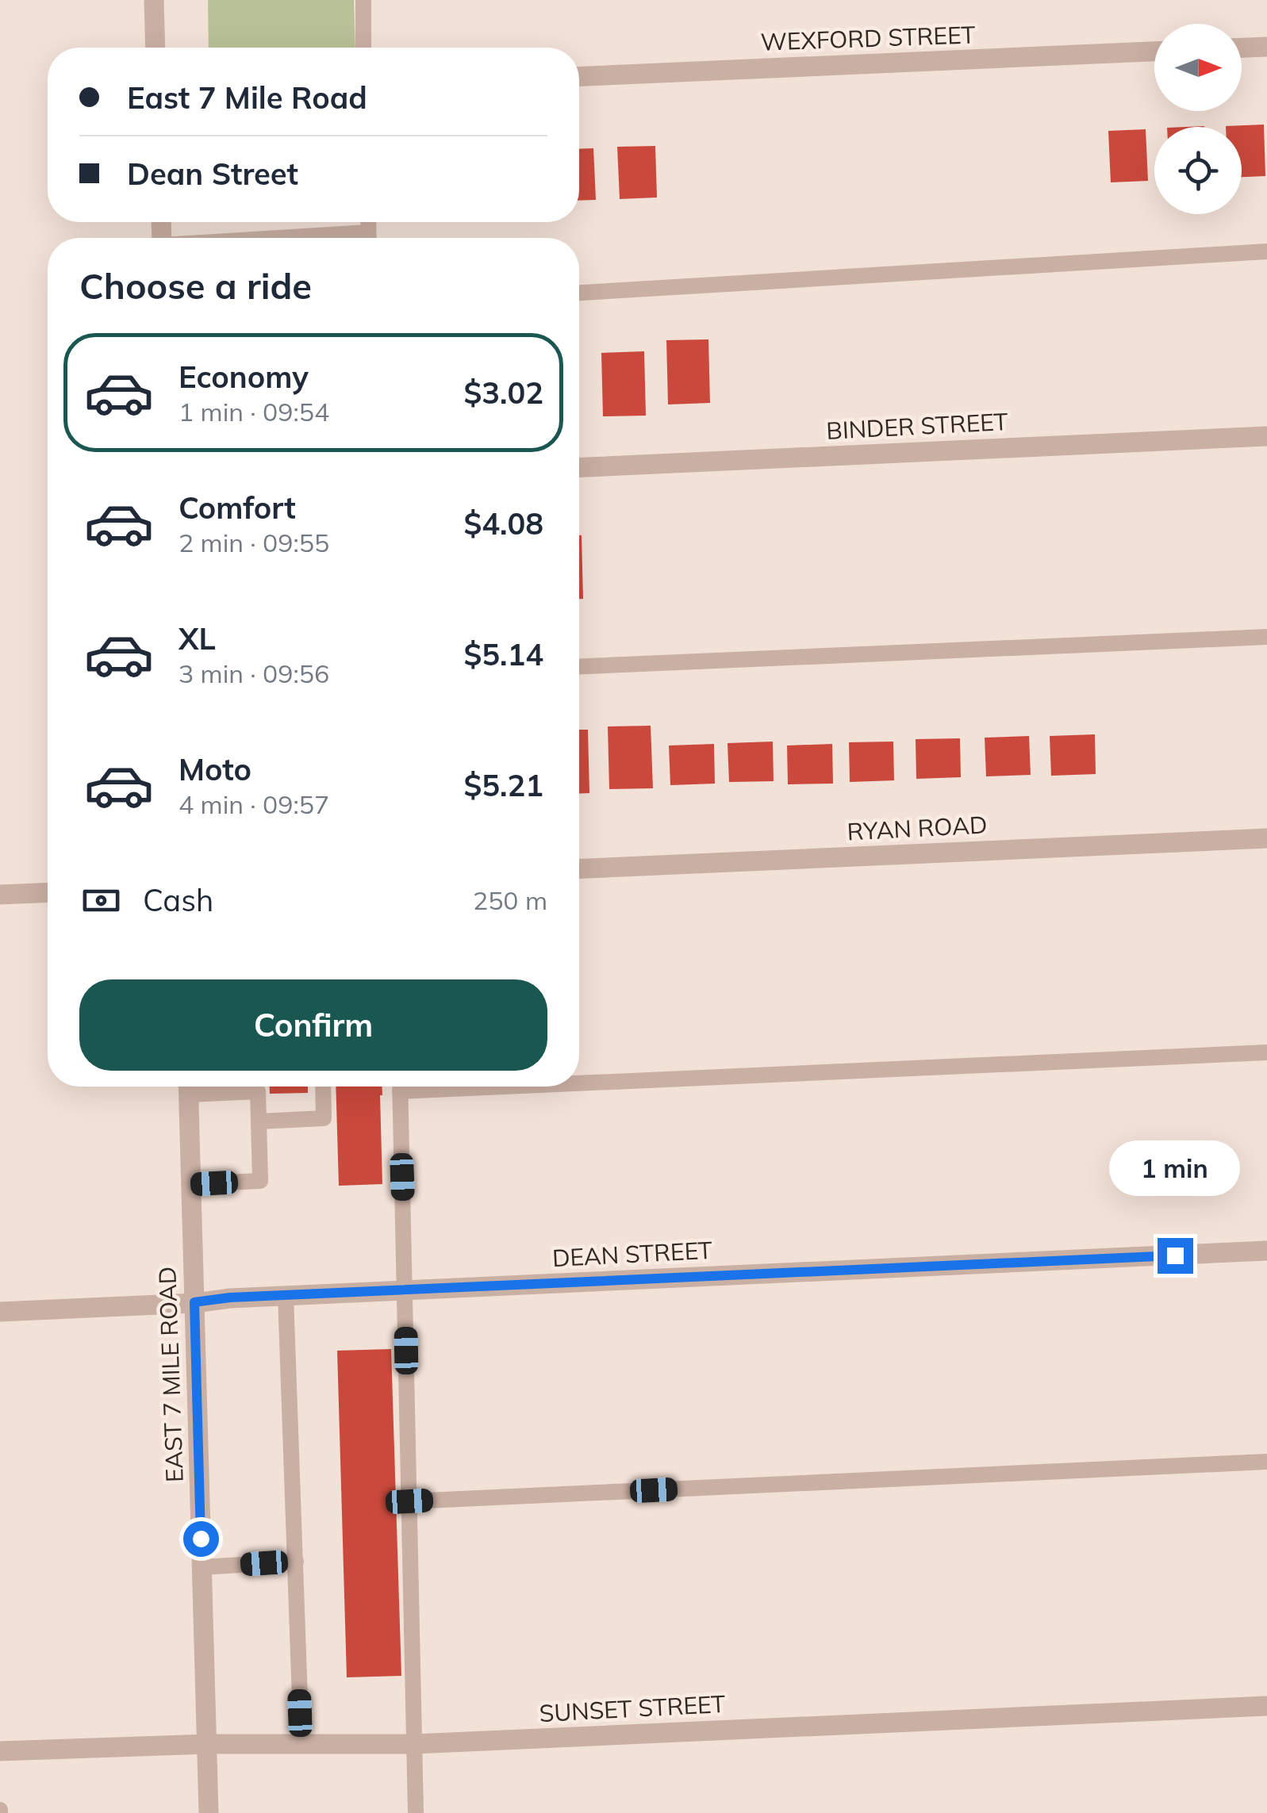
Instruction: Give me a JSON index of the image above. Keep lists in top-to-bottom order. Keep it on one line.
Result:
{"streets":{"street":["WEXFORD STREET","BINDER STREET","RYAN ROAD","DEAN STREET","EAST 7 MILE ROAD","SUNSET STREET"]},"crossings":[["DEAN STREET","EAST 7 MILE ROAD"],["EAST 7 MILE ROAD","SUNSET STREET"]],"north":"right","page":{"banner":["East 7 Mile Road","Dean Street"],"heading":"Choose a ride","list":[{"name":"Economy","note":"1 min · 09:54","value":"$3.02"},{"name":"Comfort","note":"2 min · 09:55","value":"$4.08"},{"name":"XL","note":"3 min · 09:56","value":"$5.14"},{"name":"Moto","note":"4 min · 09:57","value":"$5.21"}],"pay":["Cash","250 m"],"buttons":"Confirm","bubble":"1 min"}}
